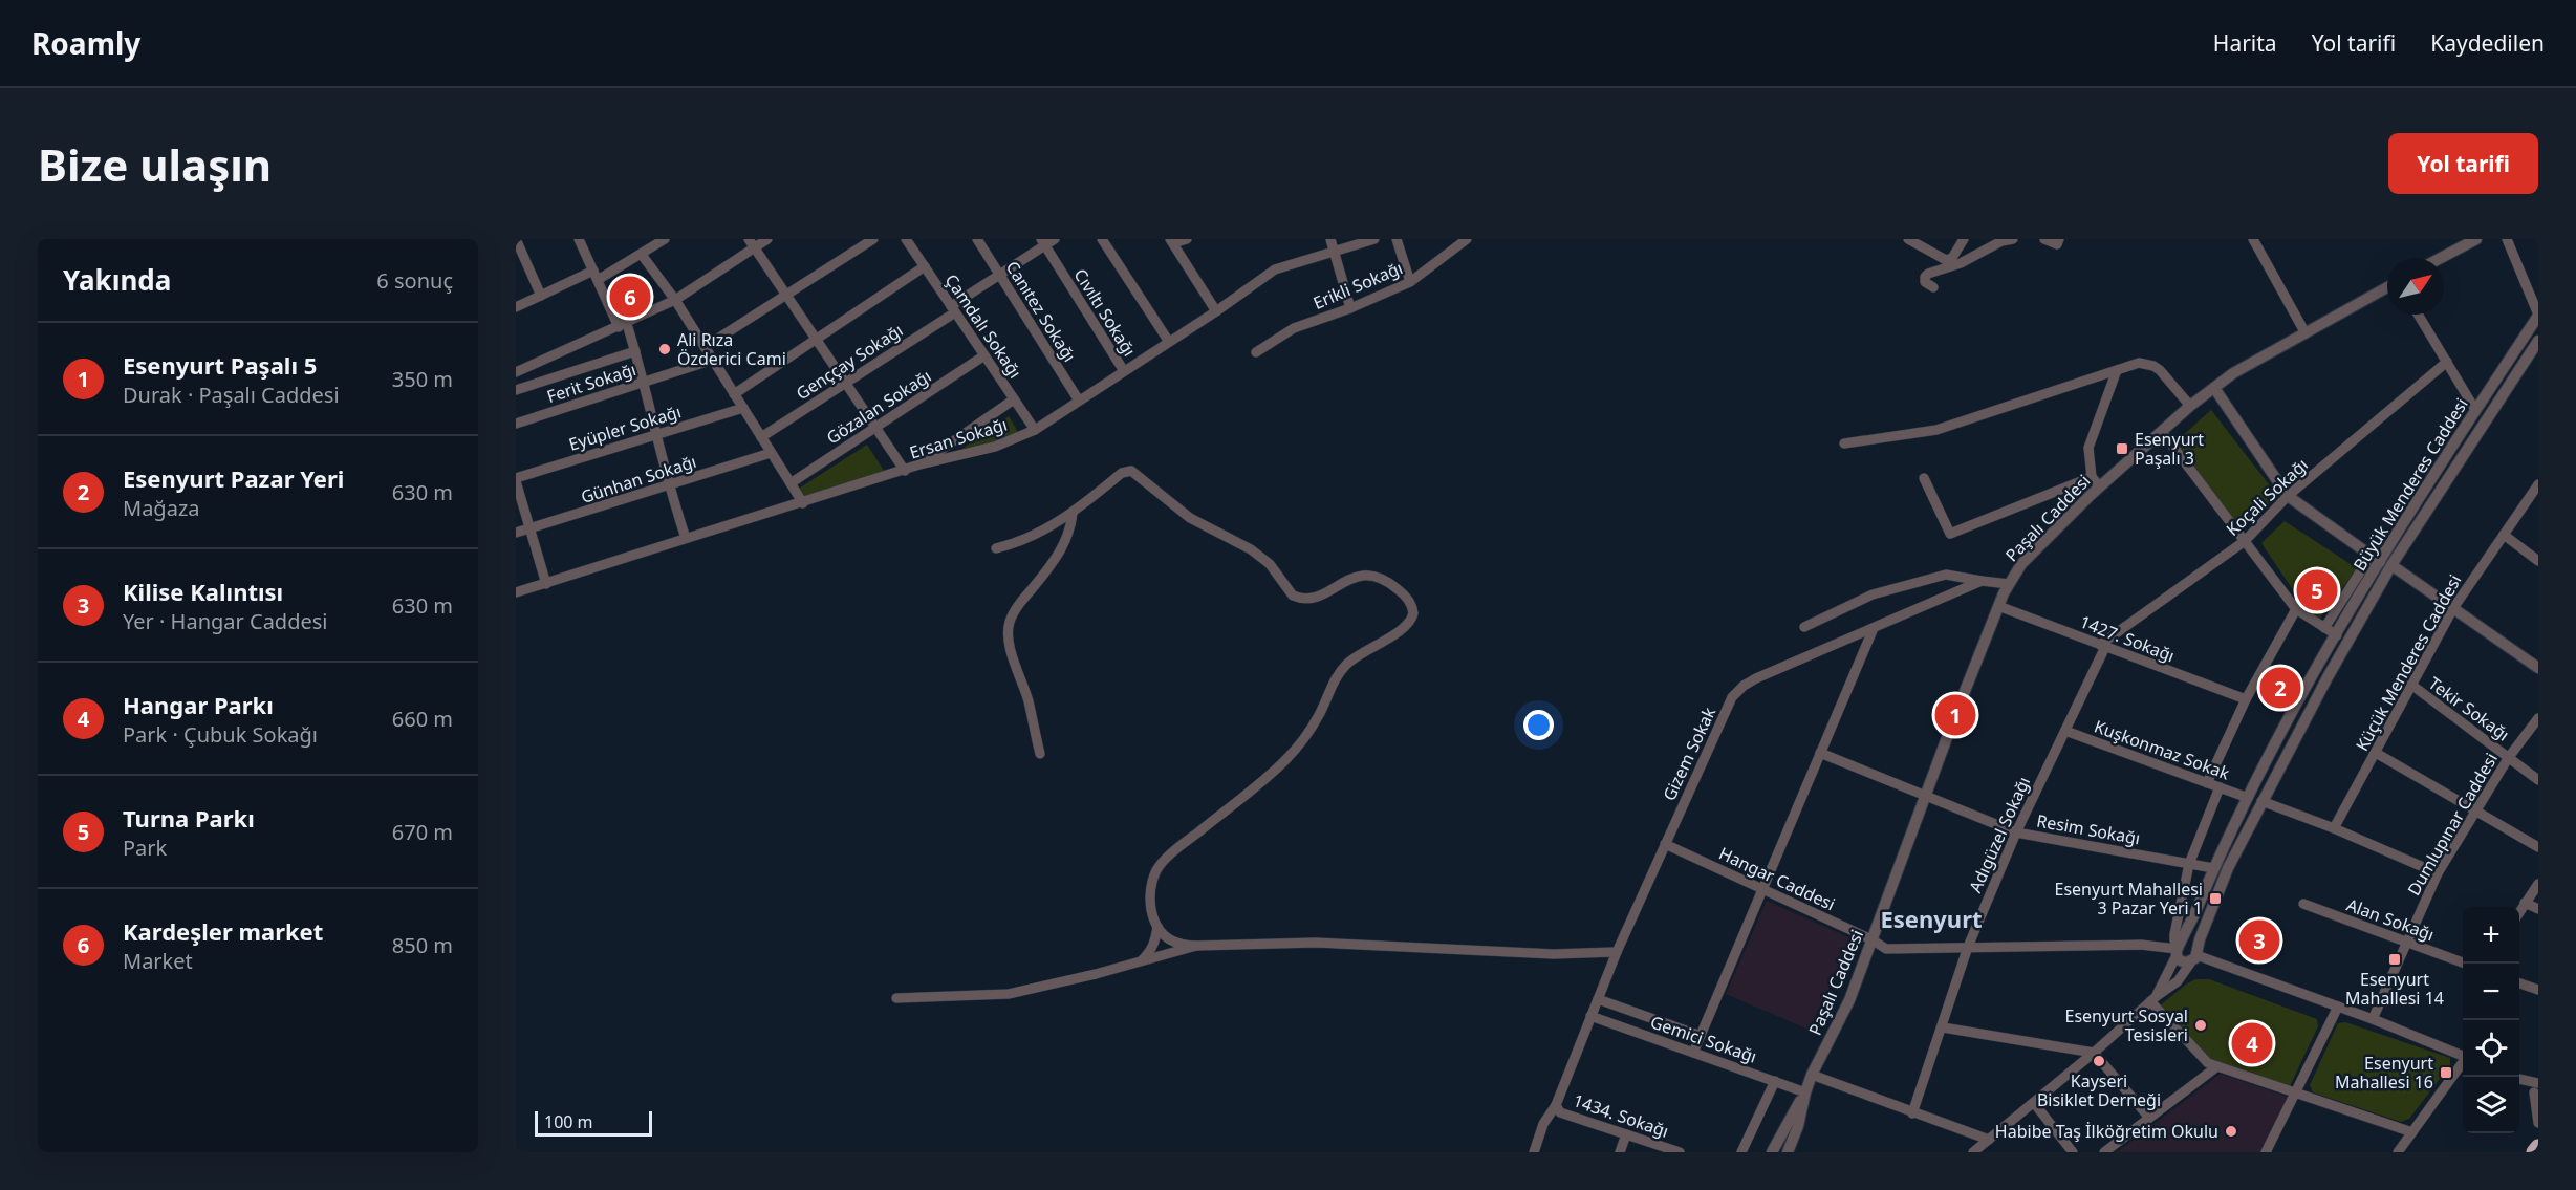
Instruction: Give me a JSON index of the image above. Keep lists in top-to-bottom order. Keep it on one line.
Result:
{"streets":{"street":["Erikli Sokağı","Canıtez Sokağı","Cıvıltı Sokağı","Çamdalı Sokağı","Genççay Sokağı","Ferit Sokağı","Gözalan Sokağı","Eyüpler Sokağı","Ersan Sokağı","Günhan Sokağı","Büyük Menderes Caddesi","Koçali Sokağı","Paşalı Caddesi","1427. Sokağı","Küçük Menderes Caddesi","Tekir Sokağı","Kuşkonmaz Sokak","Gizem Sokak","Dumlupınar Caddesi","Resim Sokağı","Adıgüzel Sokağı","Hangar Caddesi","Alan Sokağı","Gemici Sokağı","1434. Sokağı"]},"crossings":[["Canıtez Sokağı","Genççay Sokağı"],["Canıtez Sokağı","Ersan Sokağı"],["Cıvıltı Sokağı","Genççay Sokağı"],["Cıvıltı Sokağı","Ersan Sokağı"],["Çamdalı Sokağı","Genççay Sokağı"],["Çamdalı Sokağı","Gözalan Sokağı"],["Çamdalı Sokağı","Ersan Sokağı"],["Büyük Menderes Caddesi","Kuşkonmaz Sokak"],["Büyük Menderes Caddesi","Resim Sokağı"],["Büyük Menderes Caddesi","Hangar Caddesi"],["Koçali Sokağı","1427. Sokağı"],["Koçali Sokağı","Adıgüzel Sokağı"],["Paşalı Caddesi","1427. Sokağı"],["Paşalı Caddesi","Gizem Sokak"],["Paşalı Caddesi","Resim Sokağı"],["Paşalı Caddesi","Hangar Caddesi"],["Paşalı Caddesi","Gemici Sokağı"],["1427. Sokağı","Adıgüzel Sokağı"],["Küçük Menderes Caddesi","Tekir Sokağı"],["Tekir Sokağı","Dumlupınar Caddesi"],["Kuşkonmaz Sokak","Adıgüzel Sokağı"],["Gizem Sokak","Hangar Caddesi"],["Gizem Sokak","Gemici Sokağı"],["Gizem Sokak","1434. Sokağı"],["Dumlupınar Caddesi","Alan Sokağı"],["Resim Sokağı","Adıgüzel Sokağı"],["Adıgüzel Sokağı","Hangar Caddesi"]],"districts":["Esenyurt"],"places":{"other":["Ali Rıza Özderici Cami","Esenyurt Sosyal Tesisleri","Kayseri Bisiklet Derneği","Habibe Taş İlköğretim Okulu"],"transit":["Esenyurt Paşalı 3","Esenyurt Mahallesi 3 Pazar Yeri 1","Esenyurt Mahallesi 14","Esenyurt Mahallesi 16"]},"scale_bar":"100 m","north":"top right","page":{"header":"Roamly","nav":["Harita","Yol tarifi","Kaydedilen"],"buttons":"Yol tarifi","title":"Bize ulaşın","heading":["Yakında","6 sonuç"],"pins":["6","5","2","1","3","4"],"list":[{"mark":"1","name":"Esenyurt Paşalı 5","note":"Durak · Paşalı Caddesi","value":"350 m"},{"mark":"2","name":"Esenyurt Pazar Yeri","note":"Mağaza","value":"630 m"},{"mark":"3","name":"Kilise Kalıntısı","note":"Yer · Hangar Caddesi","value":"630 m"},{"mark":"4","name":"Hangar Parkı","note":"Park · Çubuk Sokağı","value":"660 m"},{"mark":"5","name":"Turna Parkı","note":"Park","value":"670 m"},{"mark":"6","name":"Kardeşler market","note":"Market","value":"850 m"}],"map_buttons":["+","−"],"scale":"100 m"}}
